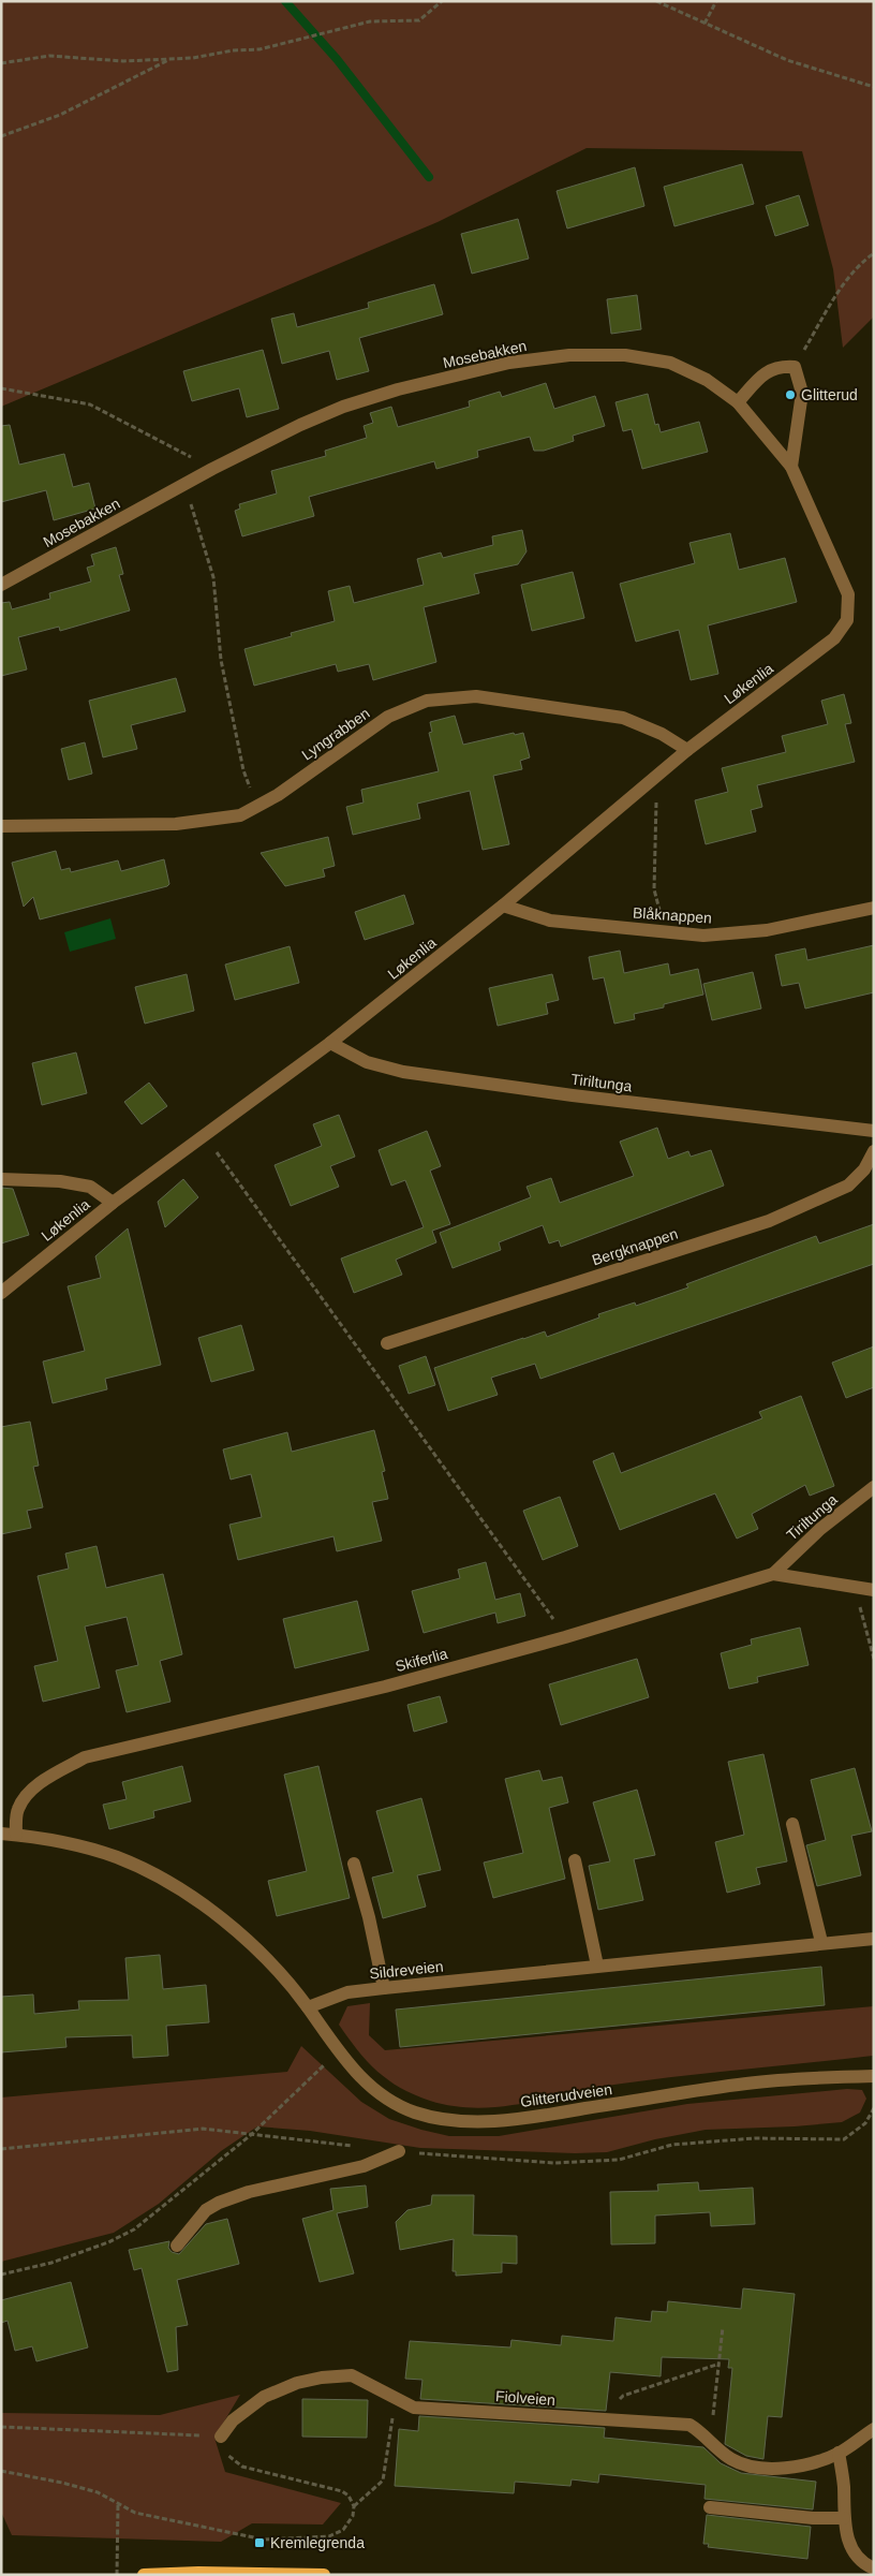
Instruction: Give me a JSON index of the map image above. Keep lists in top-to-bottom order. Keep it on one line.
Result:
{"streets":{"street":["Mosebakken","Løkenlia","Lyngrabben","Blåknappen","Tiriltunga","Bergknappen","Skiferlia","Sildreveien","Glitterudveien","Fiolveien"]},"crossings":[["Mosebakken","Løkenlia"],["Løkenlia","Lyngrabben"],["Løkenlia","Blåknappen"],["Løkenlia","Tiriltunga"],["Tiriltunga","Skiferlia"],["Sildreveien","Glitterudveien"]],"places":{"other":["Glitterud"],"transit":["Kremlegrenda"]}}
